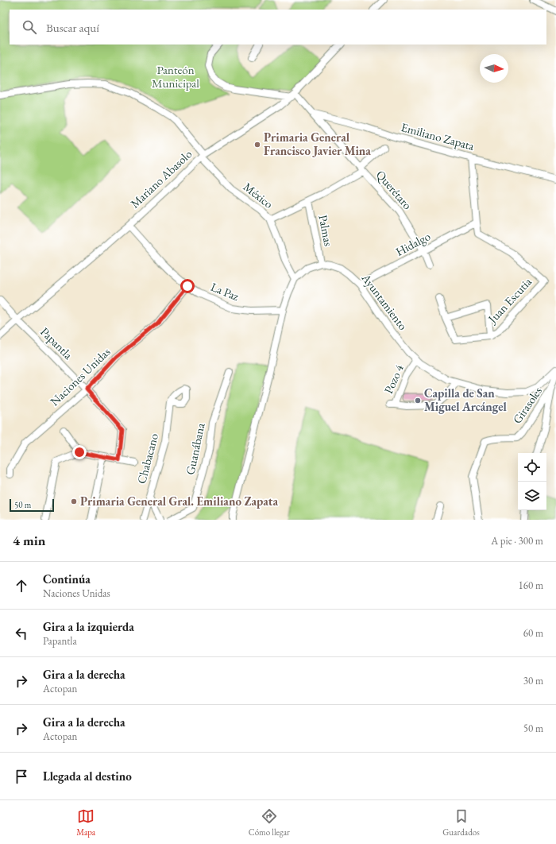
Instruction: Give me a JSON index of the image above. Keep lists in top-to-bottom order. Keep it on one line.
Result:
{"streets":{"street":["Emiliano Zapata","Mariano Abasolo","Querétaro","México","Palmas","Hidalgo","La Paz","Juan Escutia","Ayuntamiento","Papantla","Naciones Unidas","Pozo 4","Girasoles","Guanábana","Chabacano"]},"crossings":[["Emiliano Zapata","Querétaro"],["Mariano Abasolo","Querétaro"],["Mariano Abasolo","México"],["Mariano Abasolo","La Paz"],["Mariano Abasolo","Papantla"],["Querétaro","Hidalgo"],["Palmas","Ayuntamiento"],["Hidalgo","Juan Escutia"],["Hidalgo","Ayuntamiento"],["La Paz","Naciones Unidas"],["Ayuntamiento","Pozo 4"],["Papantla","Naciones Unidas"]],"parks":["Panteón Municipal"],"places":["Primaria General Francisco Javier Mina","Capilla de San Miguel Arcángel","Primaria General Gral. Emiliano Zapata"],"scale_bar":"50 m","north":"right","page":{"search":"Buscar aquí","scale":"50 m","heading":["4 min","A pie · 300 m"],"list":[["Continúa","Naciones Unidas","160 m"],["Gira a la izquierda","Papantla","60 m"],["Gira a la derecha","Actopan","30 m"],["Gira a la derecha","Actopan","50 m"],"Llegada al destino"],"nav":["Mapa","Cómo llegar","Guardados"]}}
